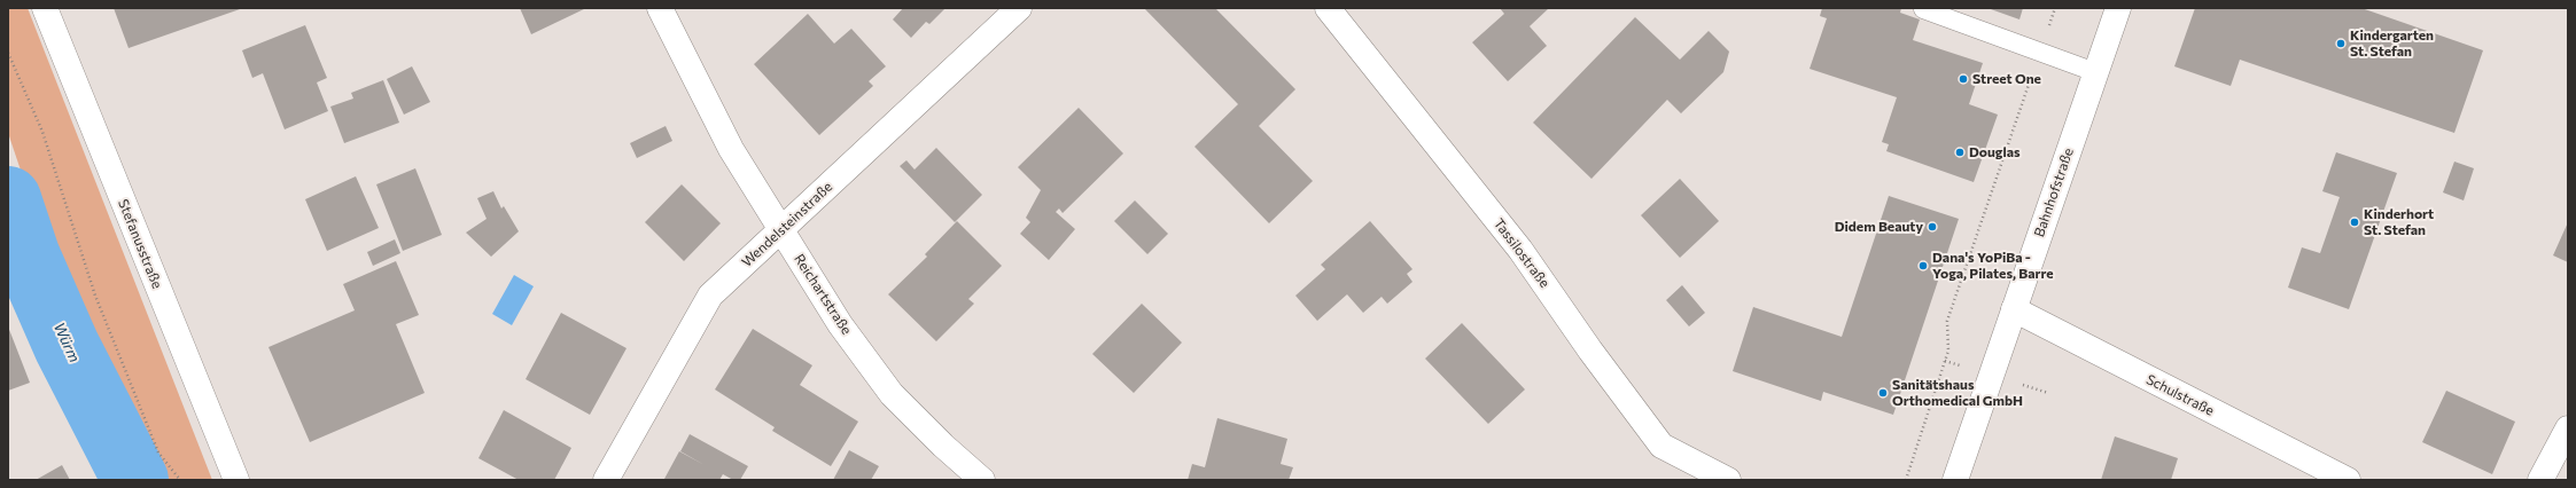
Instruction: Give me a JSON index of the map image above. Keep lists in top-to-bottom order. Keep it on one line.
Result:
{"streets":{"street":["Bahnhofstraße","Wendelsteinstraße","Stefanusstraße","Tassilostraße","Reichartstraße","Schulstraße"]},"crossings":[["Bahnhofstraße","Schulstraße"],["Wendelsteinstraße","Reichartstraße"]],"water":["Würm"],"places":["Kindergarten St. Stefan","Street One","Douglas","Kinderhort St. Stefan","Didem Beauty","Dana's YoPiBa - Yoga, Pilates, Barre","Sanitätshaus Orthomedical GmbH"]}
